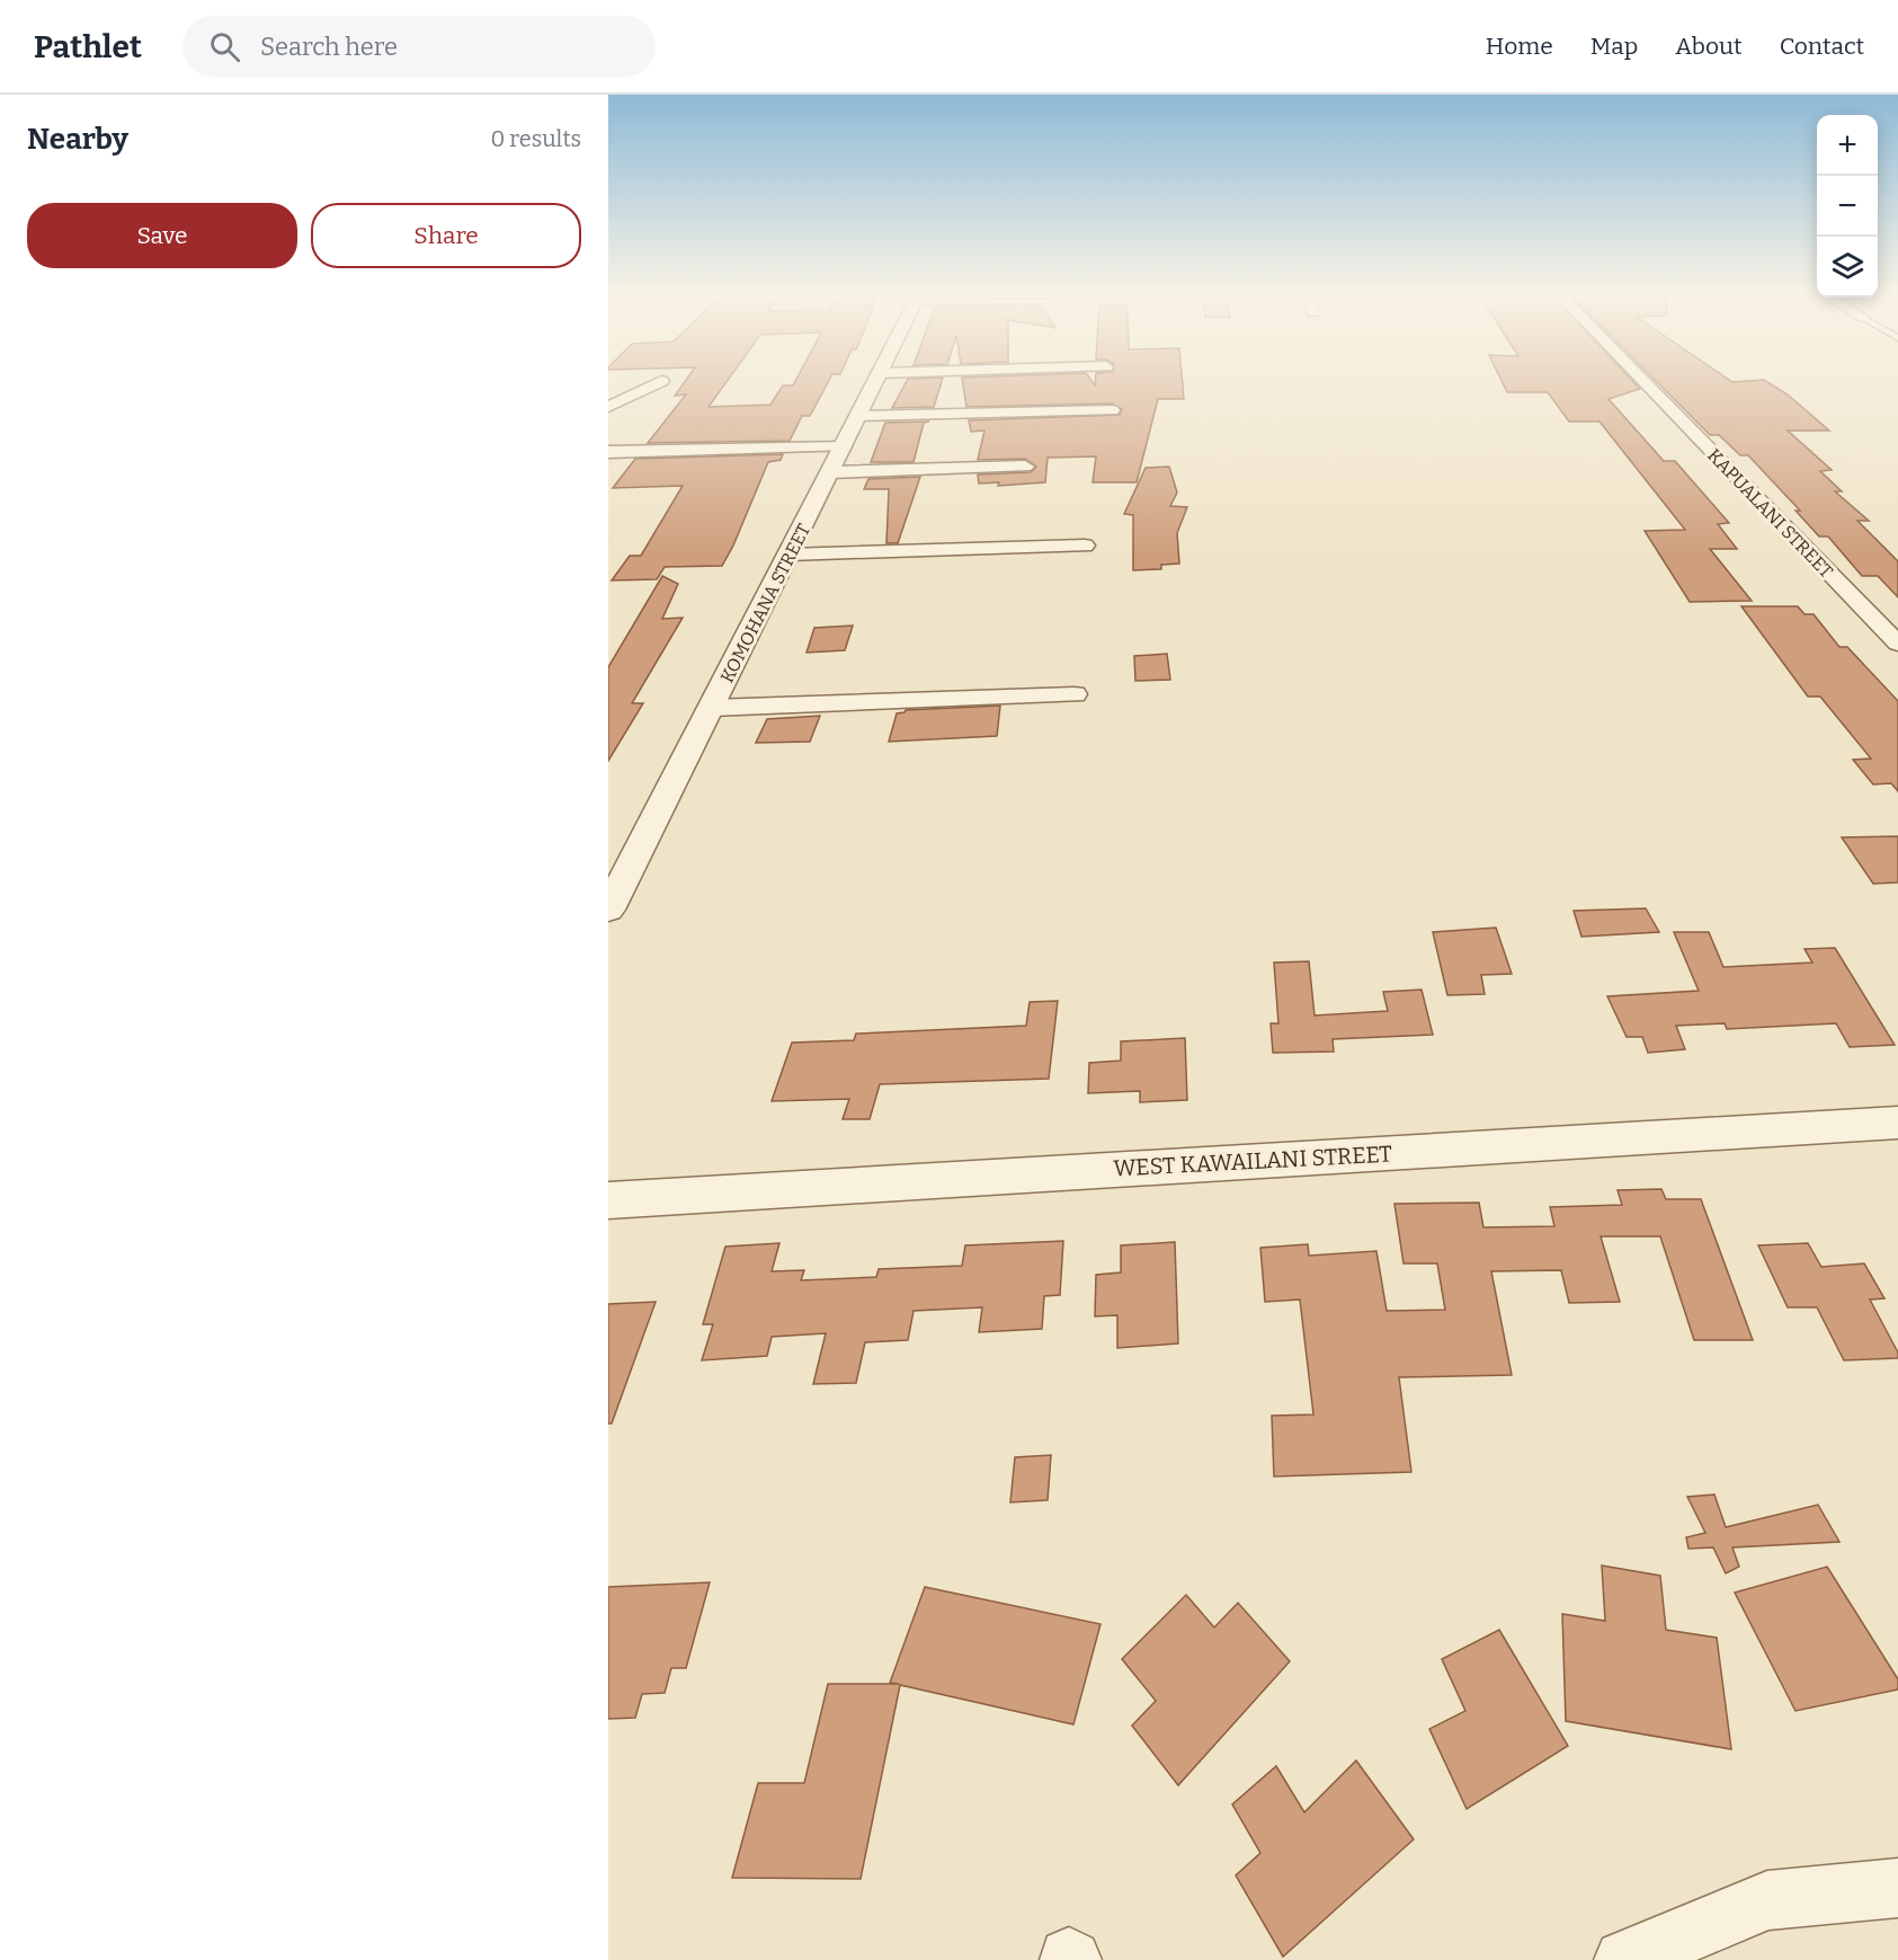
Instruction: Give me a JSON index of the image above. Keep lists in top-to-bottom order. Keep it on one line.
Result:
{"streets":{"street":["KAPUALANI STREET","KOMOHANA STREET","WEST KAWAILANI STREET"]},"page":{"header":"Pathlet","search":"Search here","nav":["Home","Map","About","Contact"],"heading":["Nearby","0 results"],"map_buttons":["+","−"],"buttons":["Save","Share"]}}
